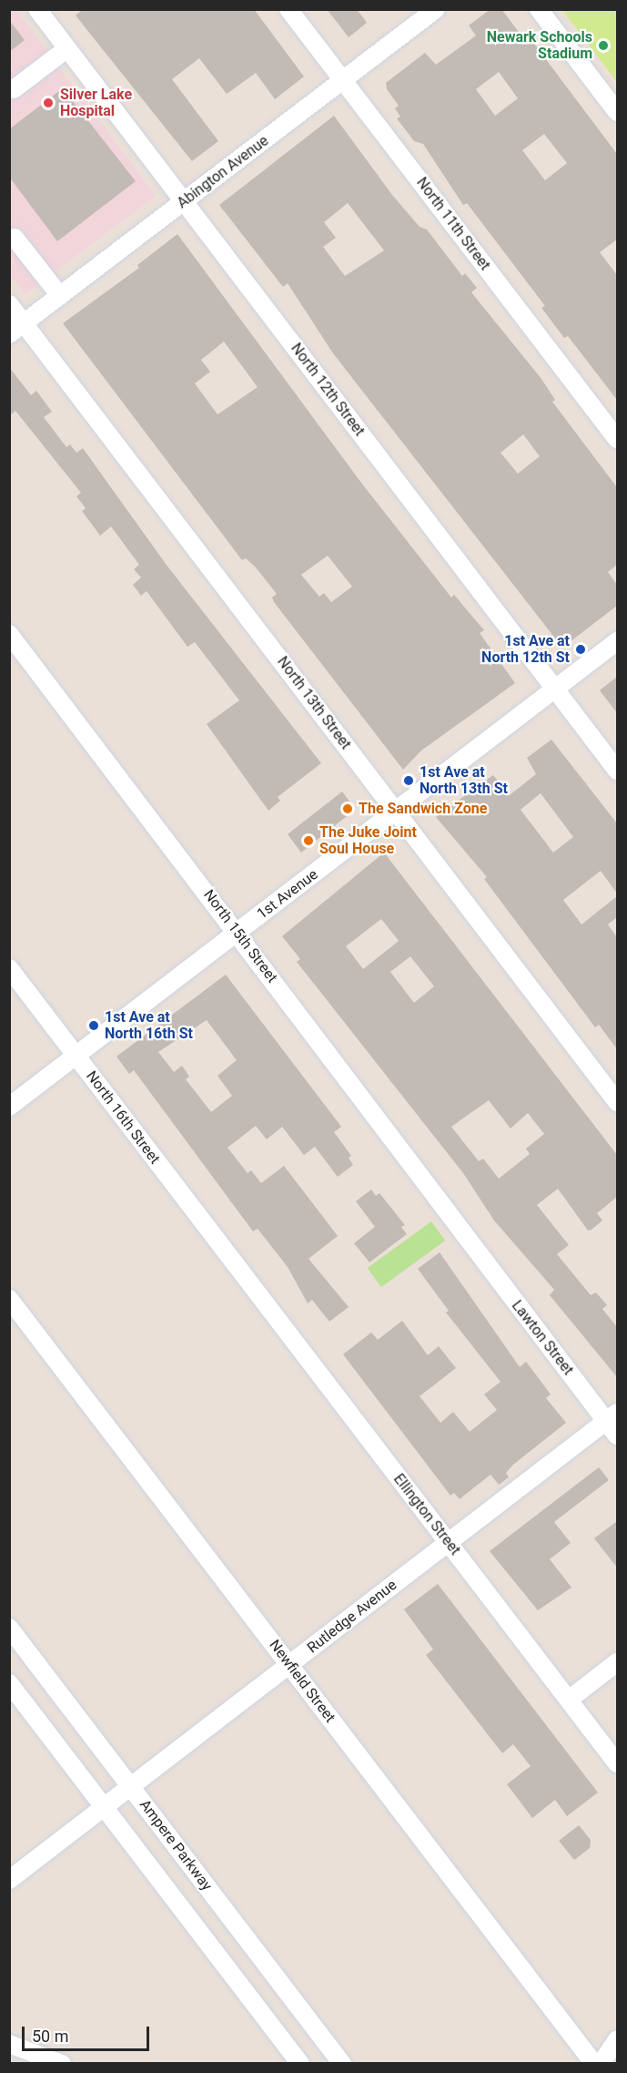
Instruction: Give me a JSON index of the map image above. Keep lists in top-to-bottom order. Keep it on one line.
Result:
{"streets":{"street":["Abington Avenue","North 11th Street","North 12th Street","North 13th Street","1st Avenue","North 15th Street","North 16th Street","Lawton Street","Ellington Street","Rutledge Avenue","Newfield Street","Ampere Parkway"]},"crossings":[["Abington Avenue","North 11th Street"],["Abington Avenue","North 12th Street"],["Abington Avenue","North 13th Street"],["North 12th Street","1st Avenue"],["North 13th Street","1st Avenue"],["1st Avenue","North 15th Street"],["1st Avenue","North 16th Street"],["North 15th Street","Lawton Street"],["North 16th Street","Ellington Street"],["Lawton Street","Rutledge Avenue"],["Ellington Street","Rutledge Avenue"],["Rutledge Avenue","Newfield Street"],["Rutledge Avenue","Ampere Parkway"]],"places":["Newark Schools Stadium","Silver Lake Hospital","1st Ave at North 12th St","1st Ave at North 13th St","The Sandwich Zone","The Juke Joint Soul House","1st Ave at North 16th St"],"scale_bar":"50 m"}
